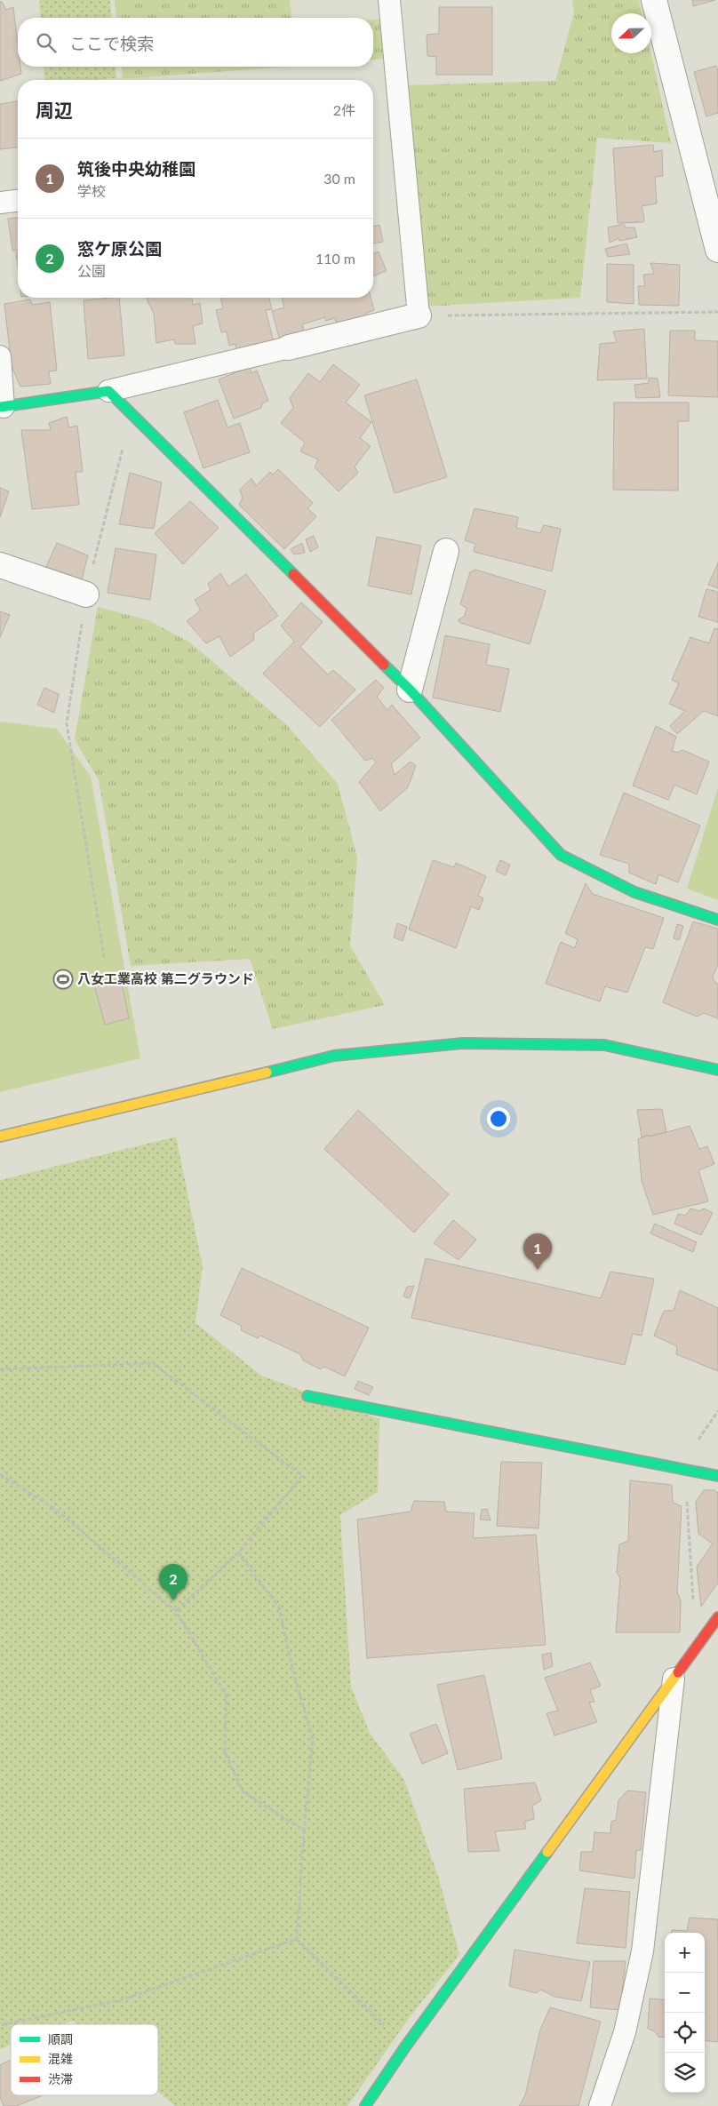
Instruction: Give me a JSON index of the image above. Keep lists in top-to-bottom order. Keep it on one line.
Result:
{"places":{"sports":["八女工業高校 第二グラウンド"]},"legend":["順調","混雑","渋滞"],"north":"left","page":{"search":"ここで検索","heading":["周辺","2件"],"list":[{"mark":"1","name":"筑後中央幼稚園","note":"学校","value":"30 m"},{"mark":"2","name":"窓ケ原公園","note":"公園","value":"110 m"}],"pins":["1","2"],"map_buttons":["+","−"]}}
